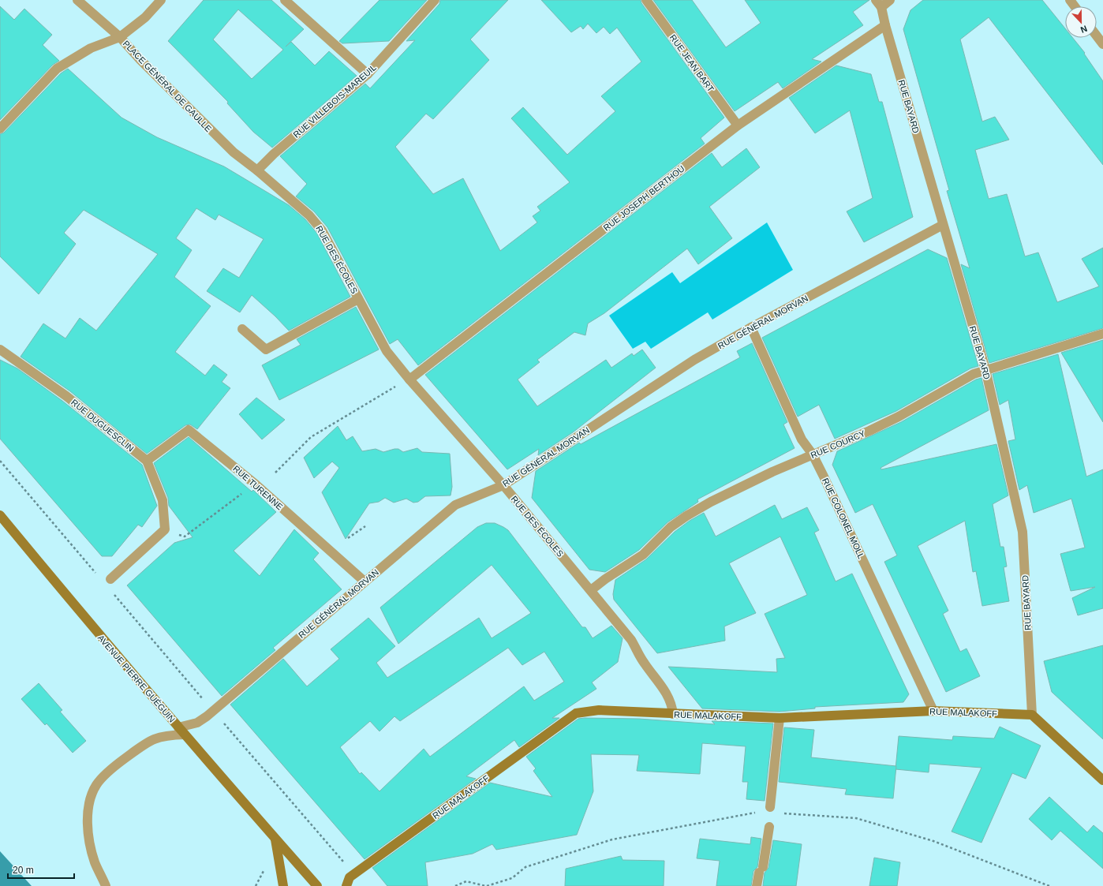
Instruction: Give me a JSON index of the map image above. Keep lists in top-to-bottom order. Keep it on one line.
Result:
{"streets":{"street":["RUE JEAN BART","PLACE GÉNÉRAL DE GAULLE","RUE VILLEBOIS-MAREUIL","RUE BAYARD","RUE JOSEPH BERTHOU","RUE DES ÉCOLES","RUE GÉNÉRAL MORVAN","RUE DUGUESCLIN","RUE COURCY","RUE TURENNE","RUE COLONEL MOLL","AVENUE PIERRE GUÉGUIN","RUE MALAKOFF"]},"crossings":[["RUE JEAN BART","RUE JOSEPH BERTHOU"],["PLACE GÉNÉRAL DE GAULLE","RUE VILLEBOIS-MAREUIL"],["PLACE GÉNÉRAL DE GAULLE","RUE DES ÉCOLES"],["RUE VILLEBOIS-MAREUIL","RUE DES ÉCOLES"],["RUE BAYARD","RUE JOSEPH BERTHOU"],["RUE BAYARD","RUE GÉNÉRAL MORVAN"],["RUE BAYARD","RUE COURCY"],["RUE BAYARD","RUE MALAKOFF"],["RUE JOSEPH BERTHOU","RUE DES ÉCOLES"],["RUE DES ÉCOLES","RUE GÉNÉRAL MORVAN"],["RUE DES ÉCOLES","RUE COURCY"],["RUE DES ÉCOLES","RUE MALAKOFF"],["RUE GÉNÉRAL MORVAN","RUE TURENNE"],["RUE GÉNÉRAL MORVAN","RUE COLONEL MOLL"],["RUE GÉNÉRAL MORVAN","AVENUE PIERRE GUÉGUIN"],["RUE DUGUESCLIN","RUE TURENNE"],["RUE COURCY","RUE COLONEL MOLL"],["RUE COLONEL MOLL","RUE MALAKOFF"]],"scale_bar":"20 m","north":"bottom"}
